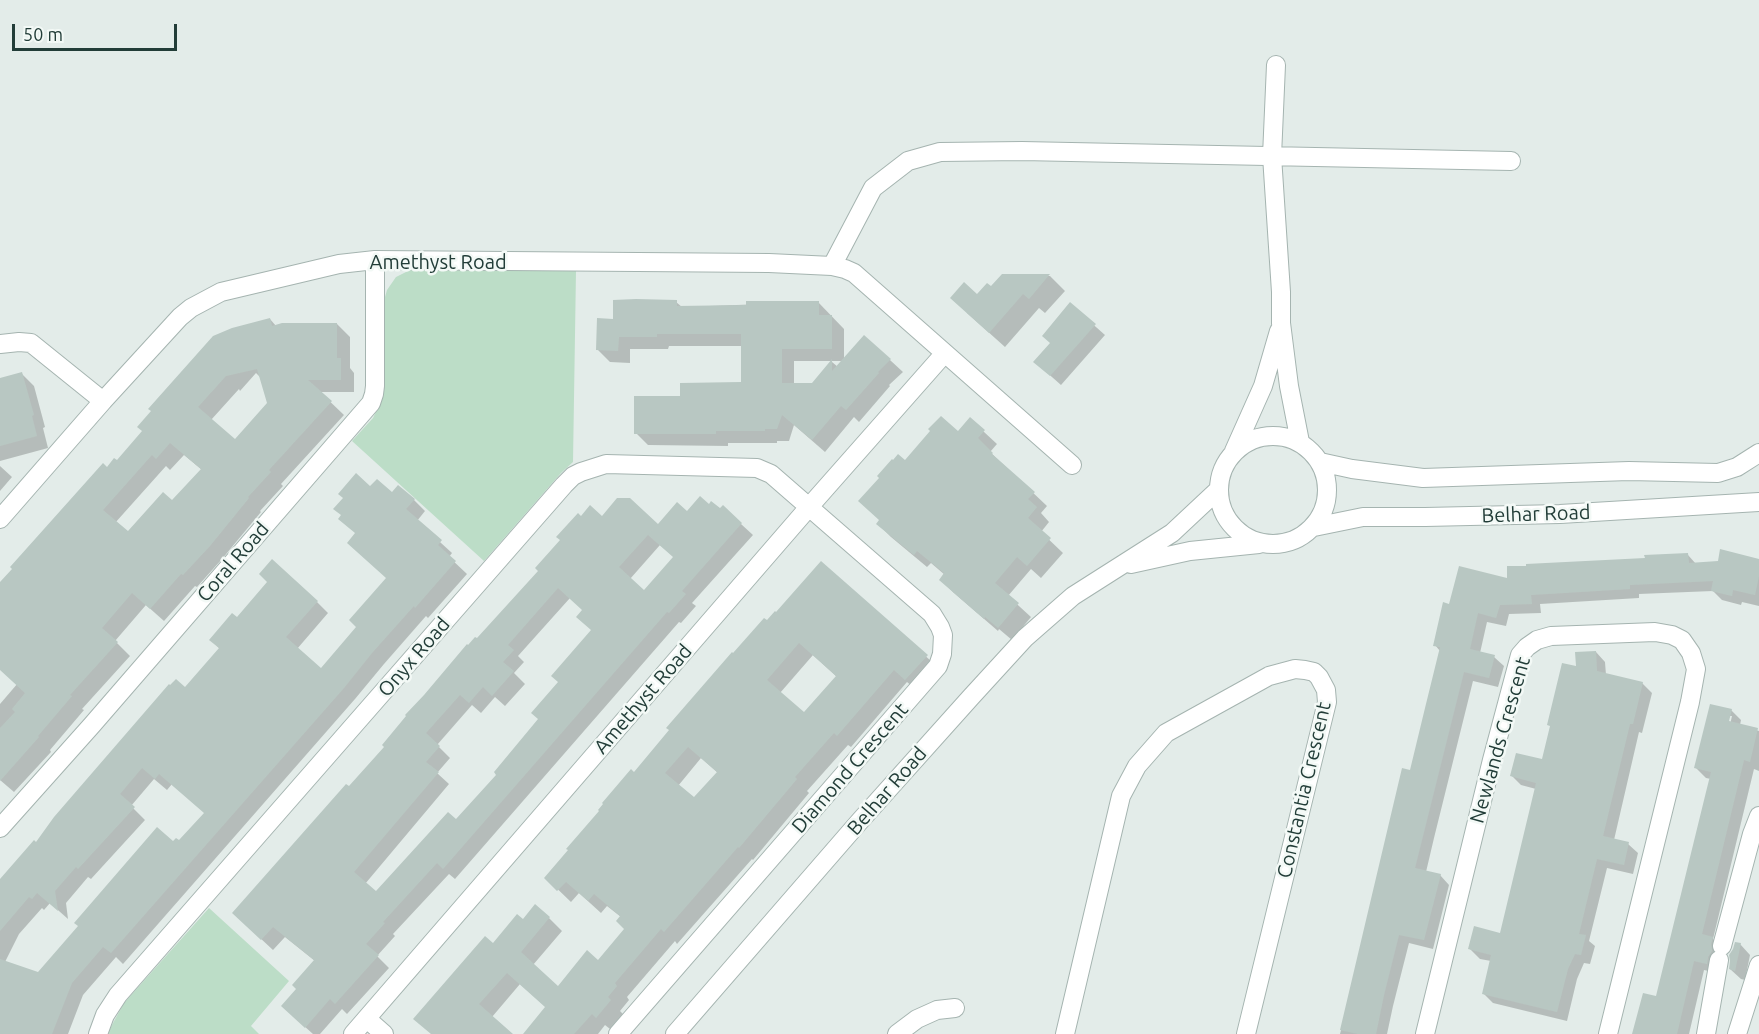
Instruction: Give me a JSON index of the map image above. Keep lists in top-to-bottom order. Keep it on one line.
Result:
{"streets":{"street":["Amethyst Road","Belhar Road","Coral Road","Onyx Road","Newlands Crescent","Diamond Crescent","Constantia Crescent"]},"crossings":[["Amethyst Road","Coral Road"],["Amethyst Road","Onyx Road"],["Amethyst Road","Diamond Crescent"],["Onyx Road","Diamond Crescent"]],"scale_bar":"50 m"}
